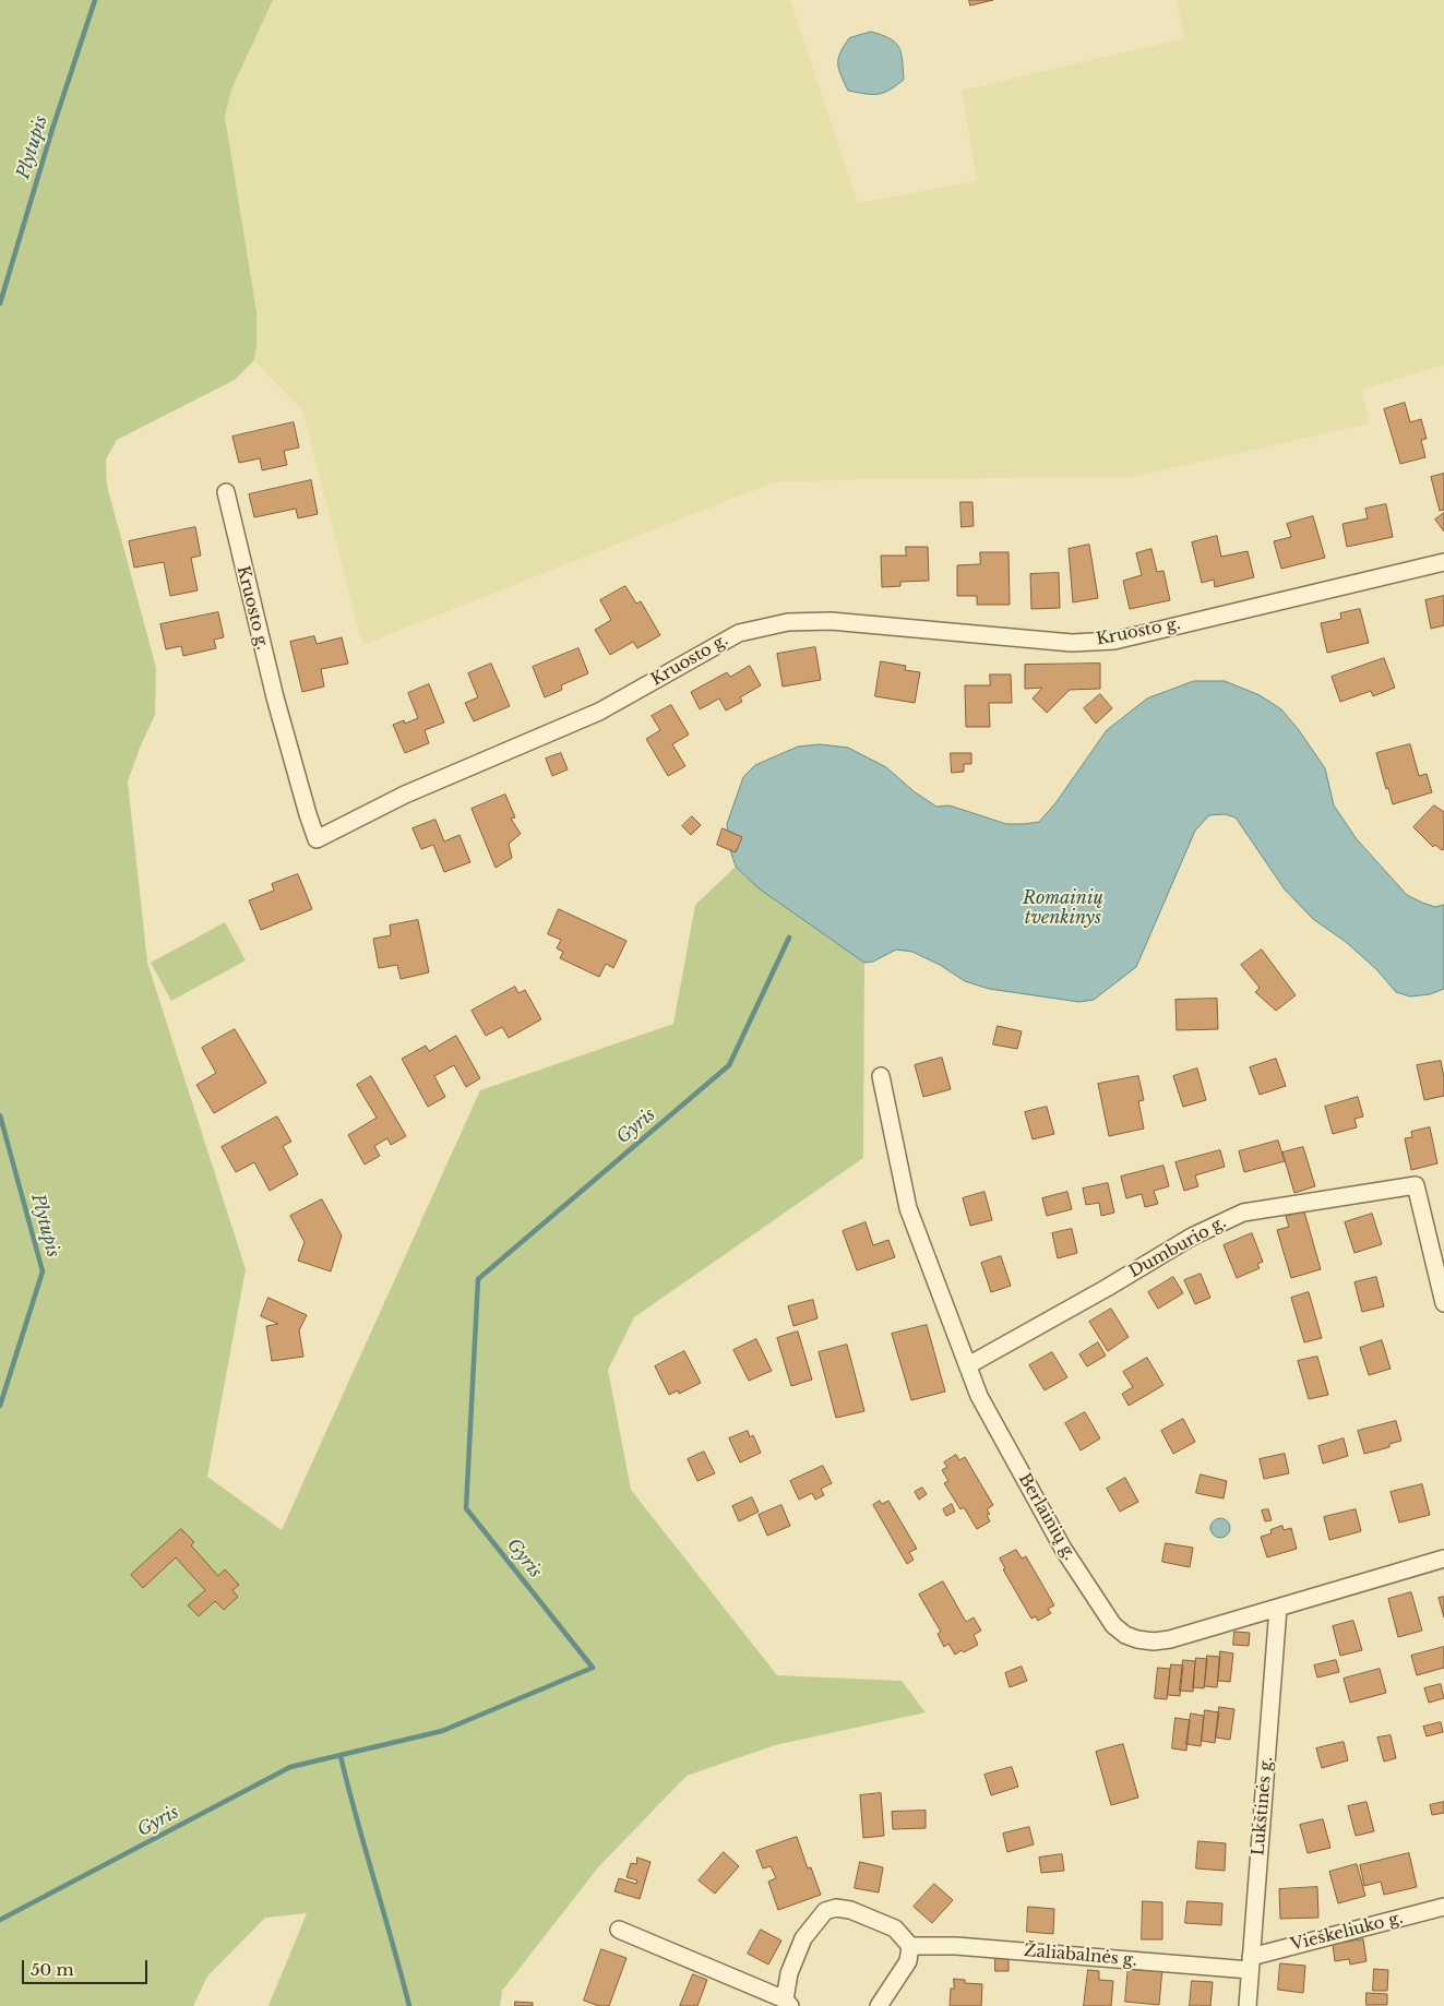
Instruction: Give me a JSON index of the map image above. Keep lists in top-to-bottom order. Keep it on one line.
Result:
{"streets":{"street":["Kruosto g.","Dumburio g.","Berlainių g.","Lukštinės g.","Vieškeliuko g.","Žaliabalnės g."]},"crossings":[["Dumburio g.","Berlainių g."],["Berlainių g.","Lukštinės g."],["Lukštinės g.","Vieškeliuko g."],["Lukštinės g.","Žaliabalnės g."],["Vieškeliuko g.","Žaliabalnės g."]],"water":["Plytupis","Romainių tvenkinys","Gyris"],"scale_bar":"50 m"}
